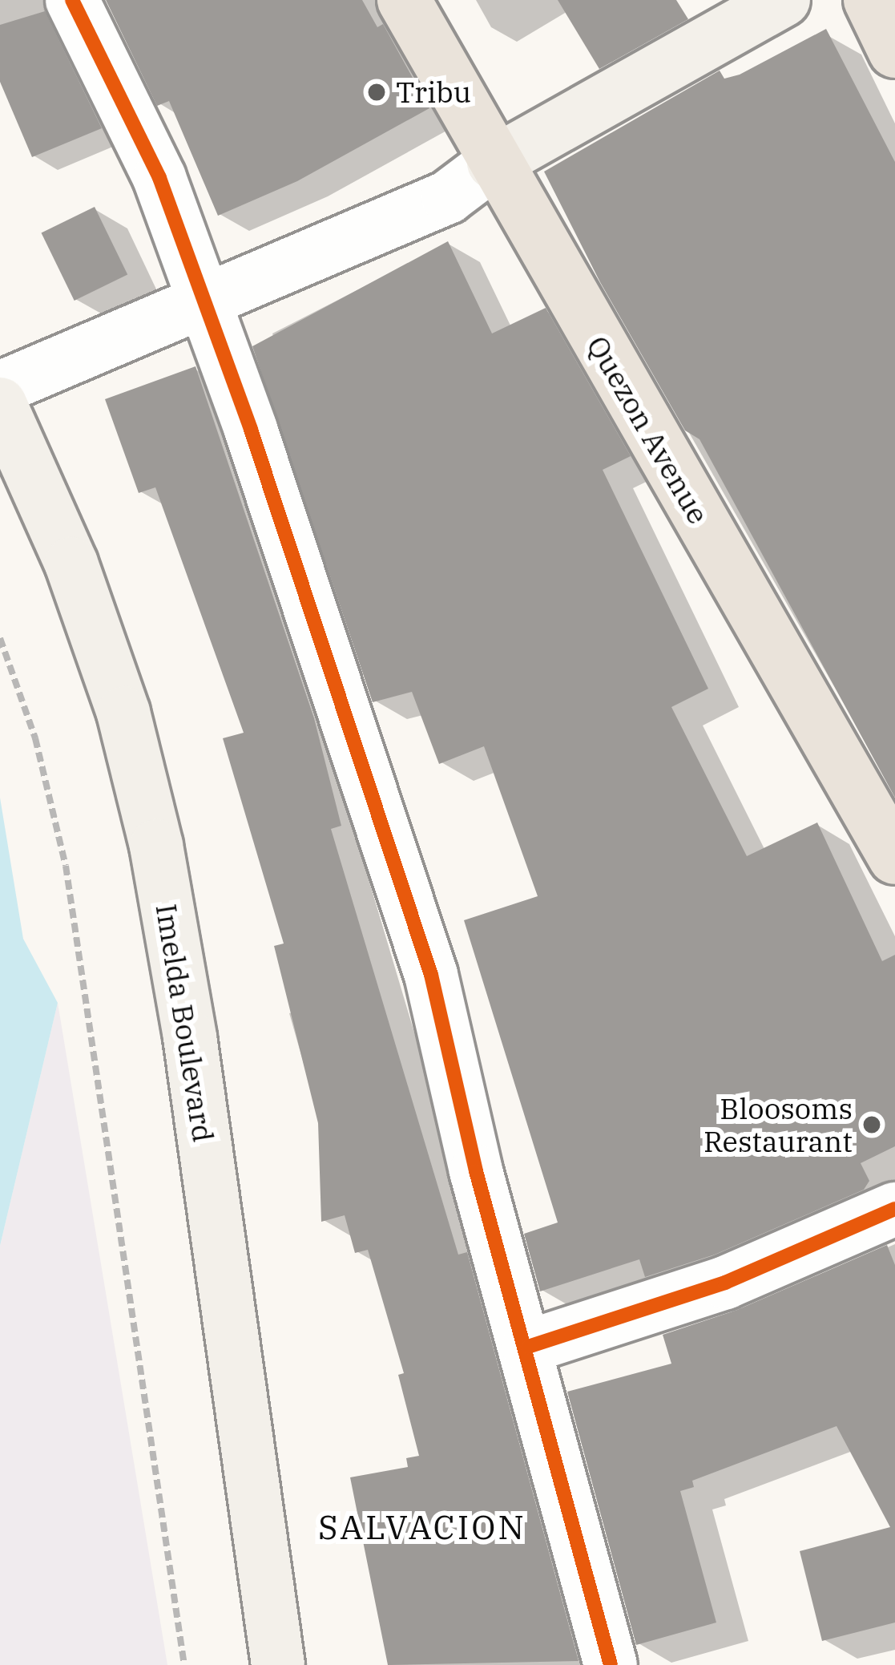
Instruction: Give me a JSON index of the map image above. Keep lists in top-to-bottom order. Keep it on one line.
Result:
{"streets":{"main road":["Quezon Avenue","Imelda Boulevard"]},"districts":["SALVACION"],"places":["Tribu","Bloosoms Restaurant"]}
